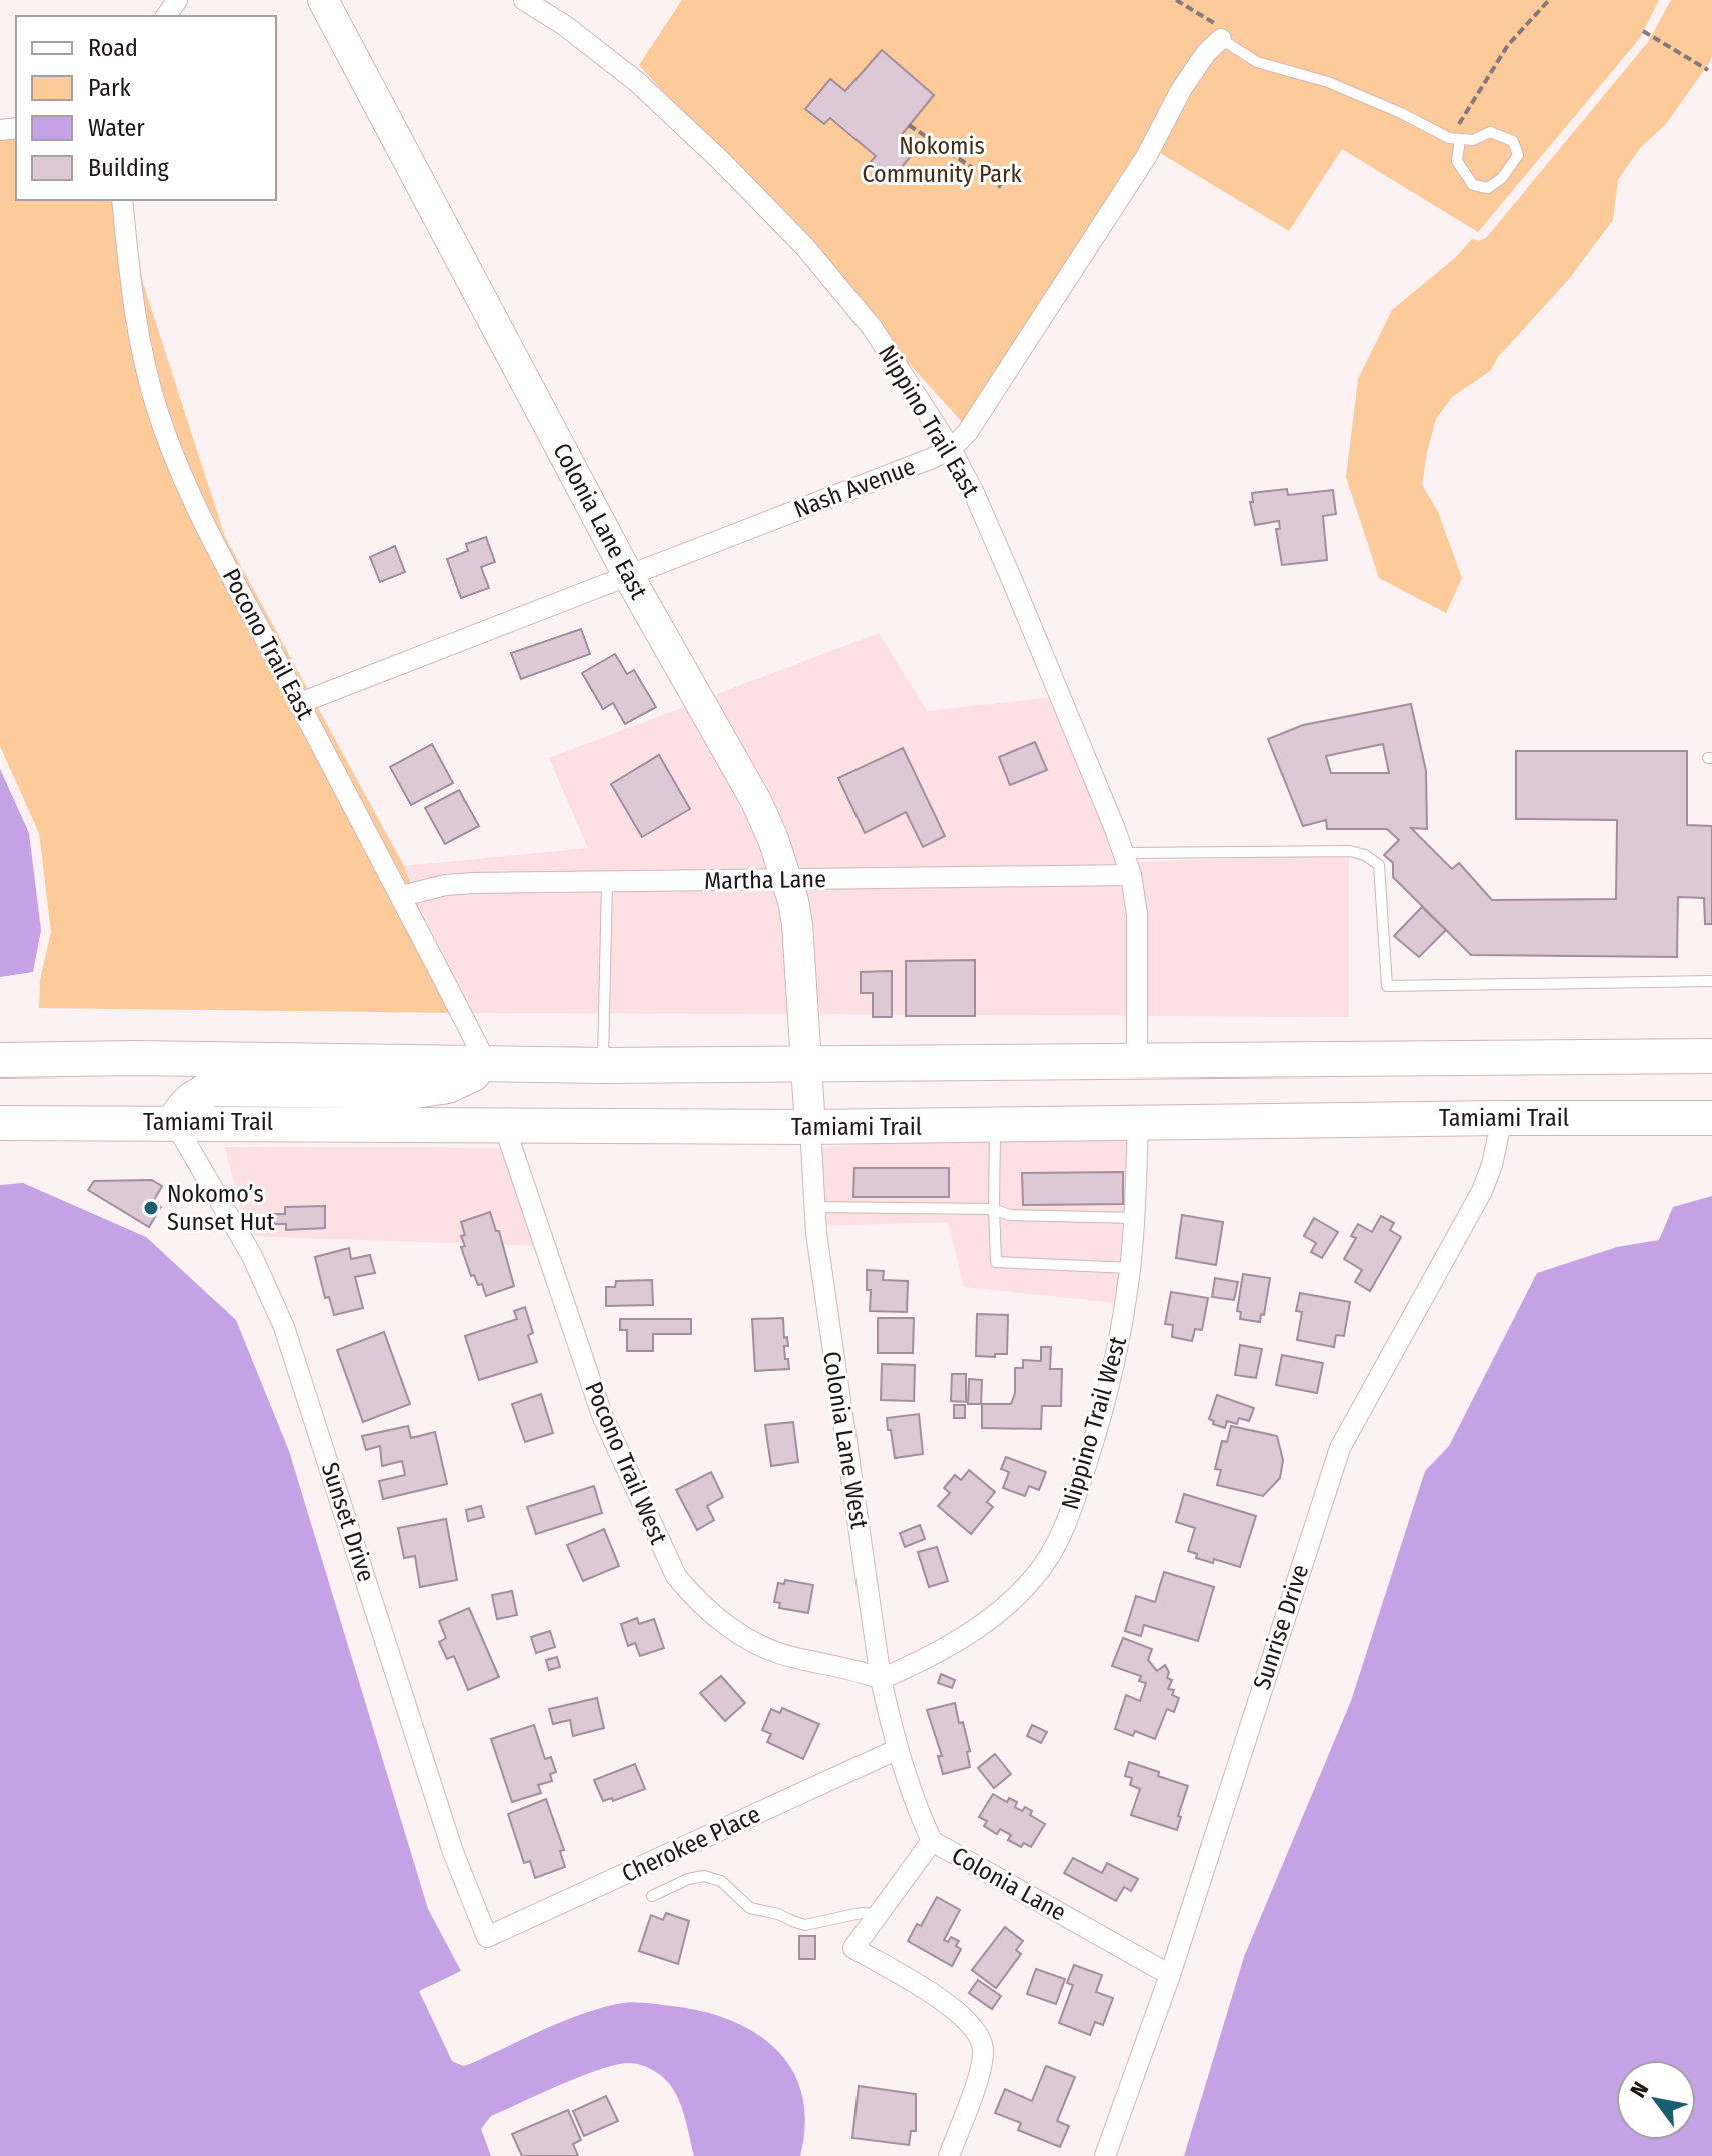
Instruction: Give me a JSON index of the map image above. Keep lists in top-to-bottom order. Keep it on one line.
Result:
{"streets":{"main road":["Tamiami Trail"],"street":["Nippino Trail East","Nash Avenue","Colonia Lane East","Pocono Trail East","Martha Lane","Nippino Trail West","Colonia Lane West","Pocono Trail West","Sunset Drive","Sunrise Drive","Cherokee Place","Colonia Lane"]},"crossings":[["Nippino Trail East","Nash Avenue"],["Nippino Trail East","Martha Lane"],["Nash Avenue","Colonia Lane East"],["Nash Avenue","Pocono Trail East"],["Colonia Lane East","Martha Lane"],["Colonia Lane East","Tamiami Trail"],["Colonia Lane East","Colonia Lane West"],["Pocono Trail East","Martha Lane"],["Tamiami Trail","Nippino Trail West"],["Tamiami Trail","Colonia Lane West"],["Tamiami Trail","Pocono Trail West"],["Tamiami Trail","Sunset Drive"],["Tamiami Trail","Sunrise Drive"],["Nippino Trail West","Colonia Lane West"],["Nippino Trail West","Pocono Trail West"],["Colonia Lane West","Pocono Trail West"],["Colonia Lane West","Cherokee Place"],["Colonia Lane West","Colonia Lane"],["Sunset Drive","Cherokee Place"],["Sunrise Drive","Colonia Lane"],["Cherokee Place","Colonia Lane"]],"parks":["Nokomis Community Park"],"places":["Nokomo’s Sunset Hut"],"legend":["Road","Park","Water","Building"],"north":"top left"}
